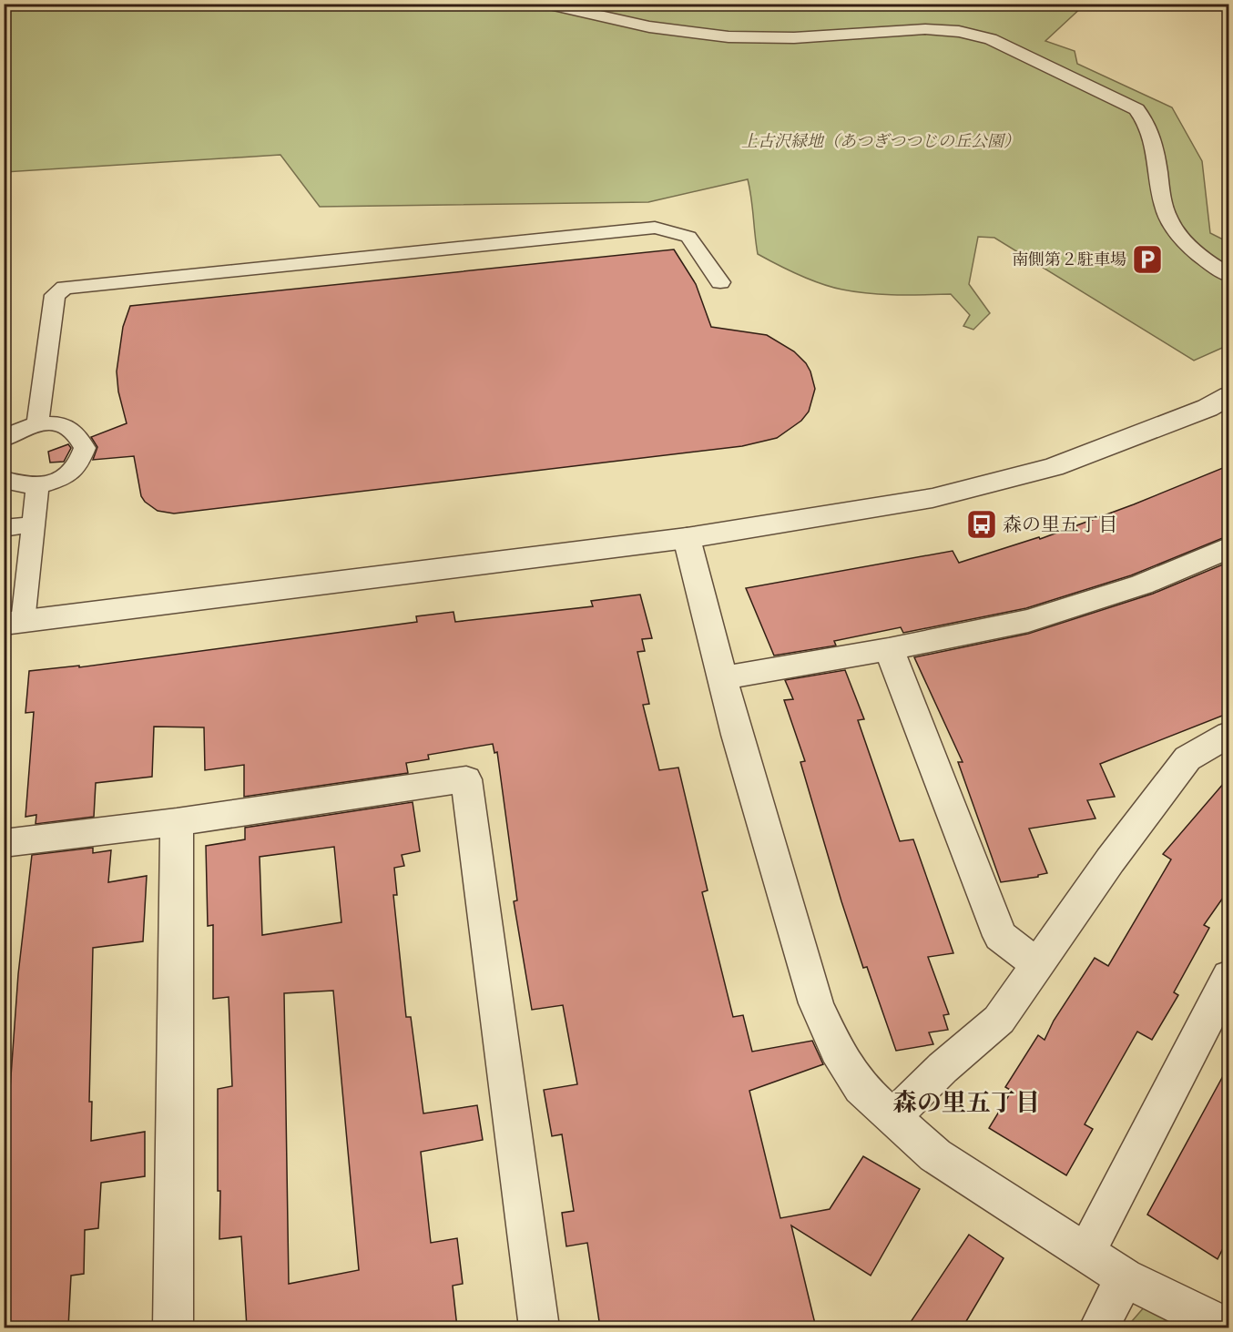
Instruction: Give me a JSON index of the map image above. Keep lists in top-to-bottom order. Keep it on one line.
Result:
{"districts":["森の里五丁目"],"parks":["上古沢緑地（あつぎつつじの丘公園）"],"places":{"parking":["南側第２駐車場"],"bus stop":["森の里五丁目"]}}
